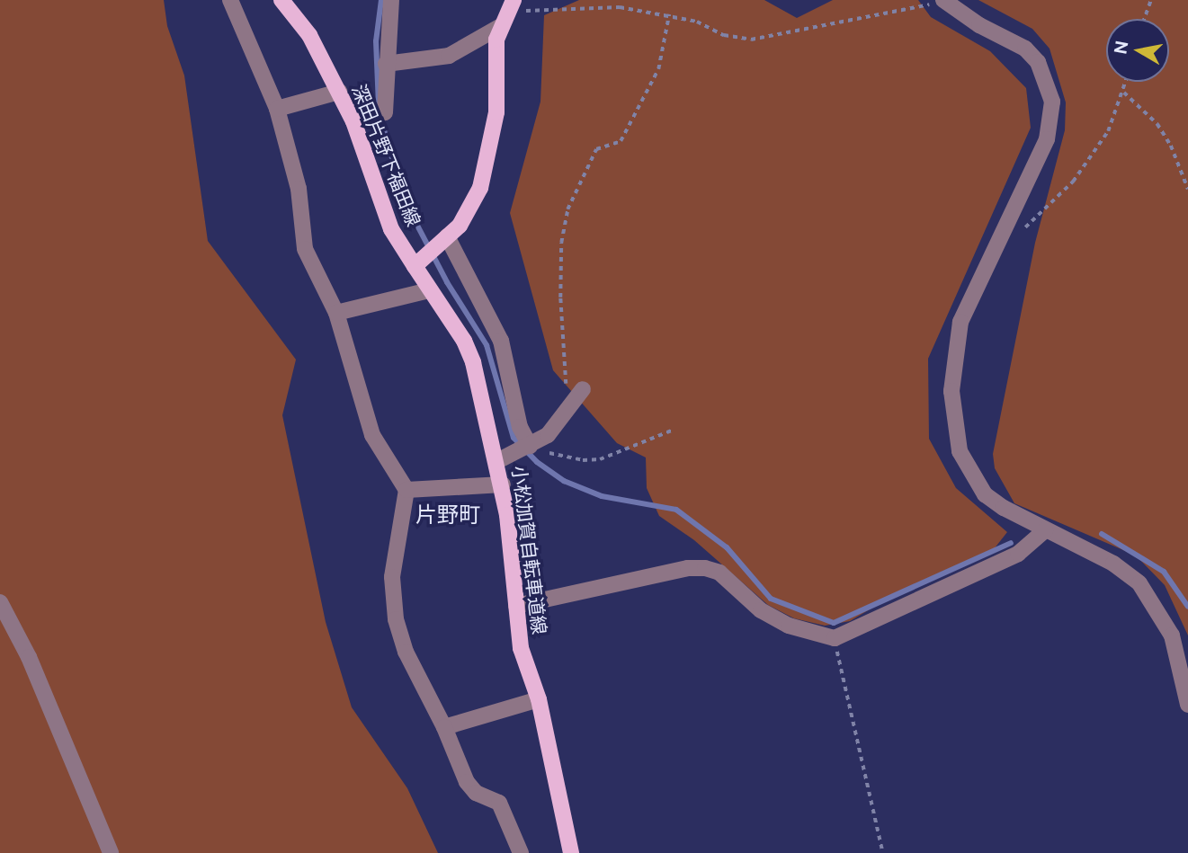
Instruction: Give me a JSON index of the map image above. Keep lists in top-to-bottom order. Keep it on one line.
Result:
{"streets":{"main road":["深田片野下福田線","小松加賀自転車道線"]},"crossings":[["深田片野下福田線","小松加賀自転車道線"]],"districts":["片野町"],"north":"left"}
